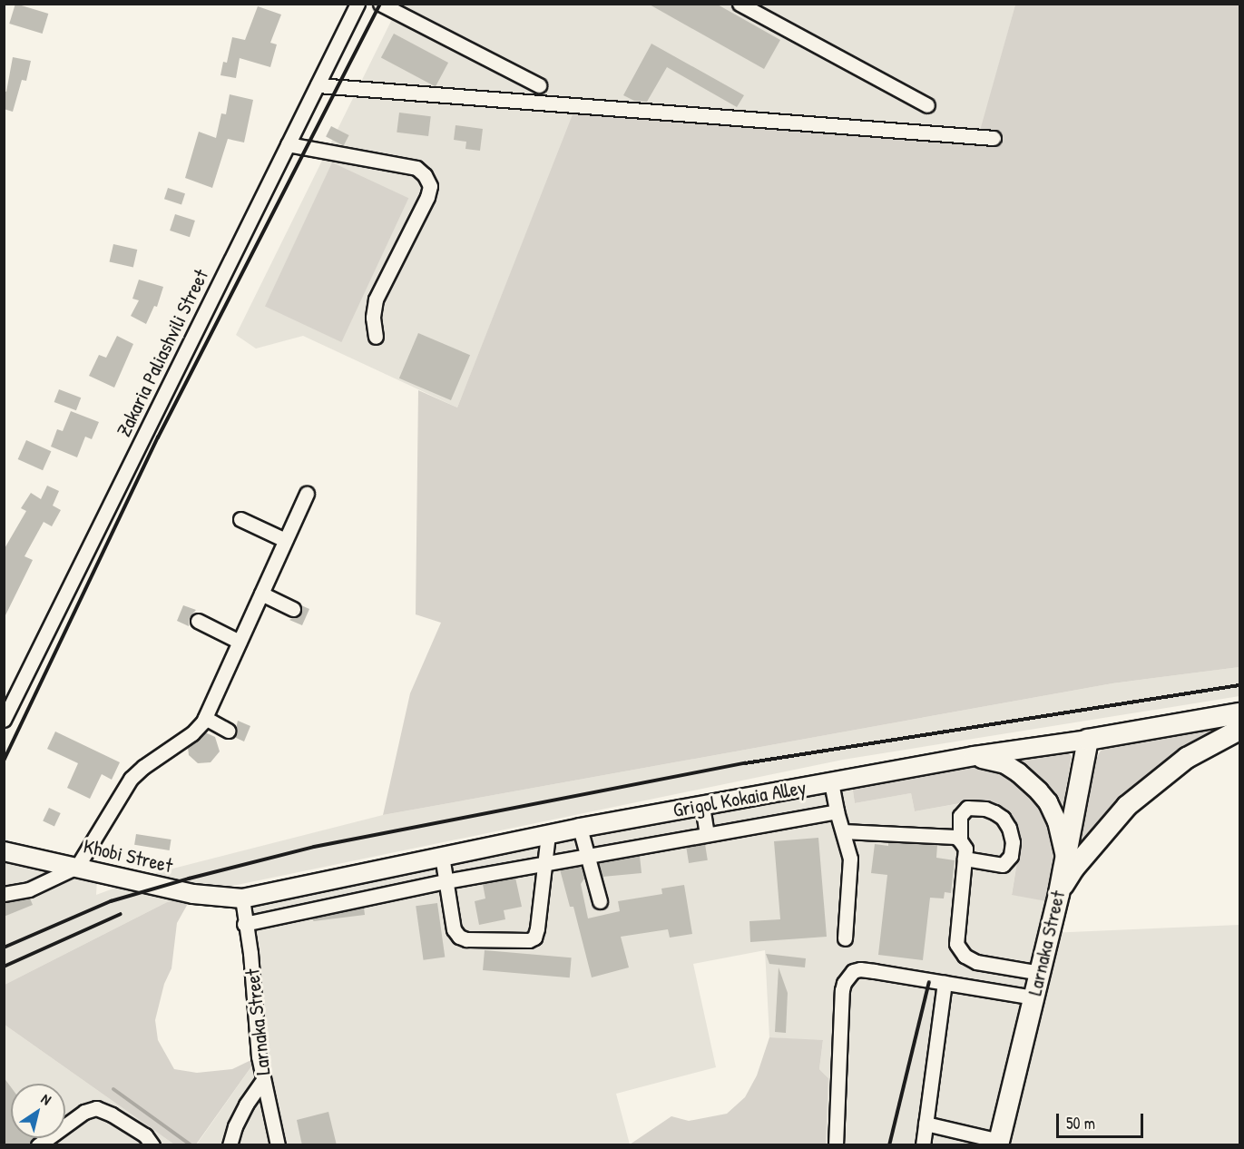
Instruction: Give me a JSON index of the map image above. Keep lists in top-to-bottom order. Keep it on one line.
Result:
{"streets":{"highway":["Grigol Kokaia Alley","Larnaka Street"],"main road":["Khobi Street"],"street":["Zakaria Paliashvili Street"]},"crossings":[["Grigol Kokaia Alley","Khobi Street"],["Grigol Kokaia Alley","Larnaka Street"],["Khobi Street","Larnaka Street"]],"scale_bar":"50 m","north":"top right"}
